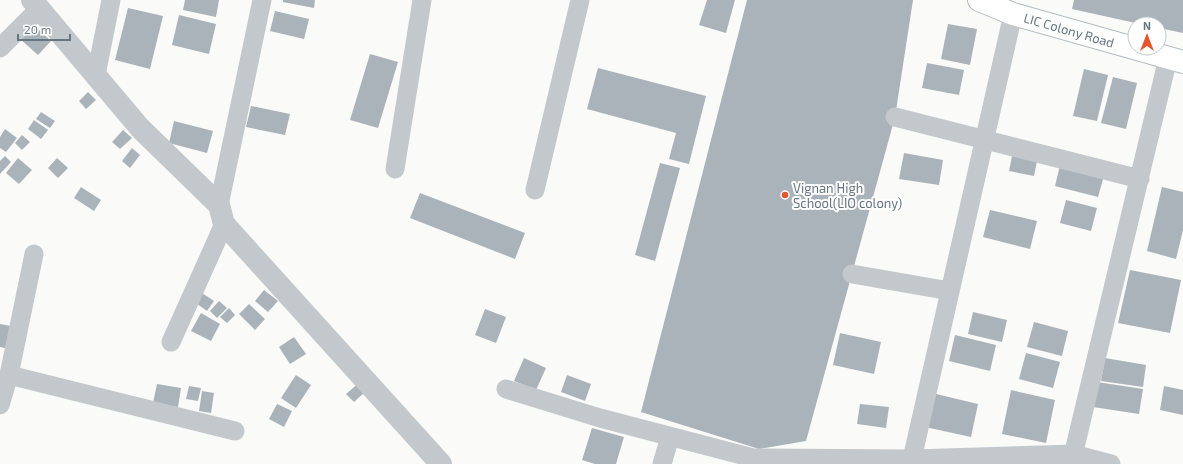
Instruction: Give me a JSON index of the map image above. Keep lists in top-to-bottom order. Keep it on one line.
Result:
{"streets":{"main road":["LIC Colony Road"]},"places":["Vignan High School(LIO colony)"],"scale_bar":"20 m","north":"top"}
